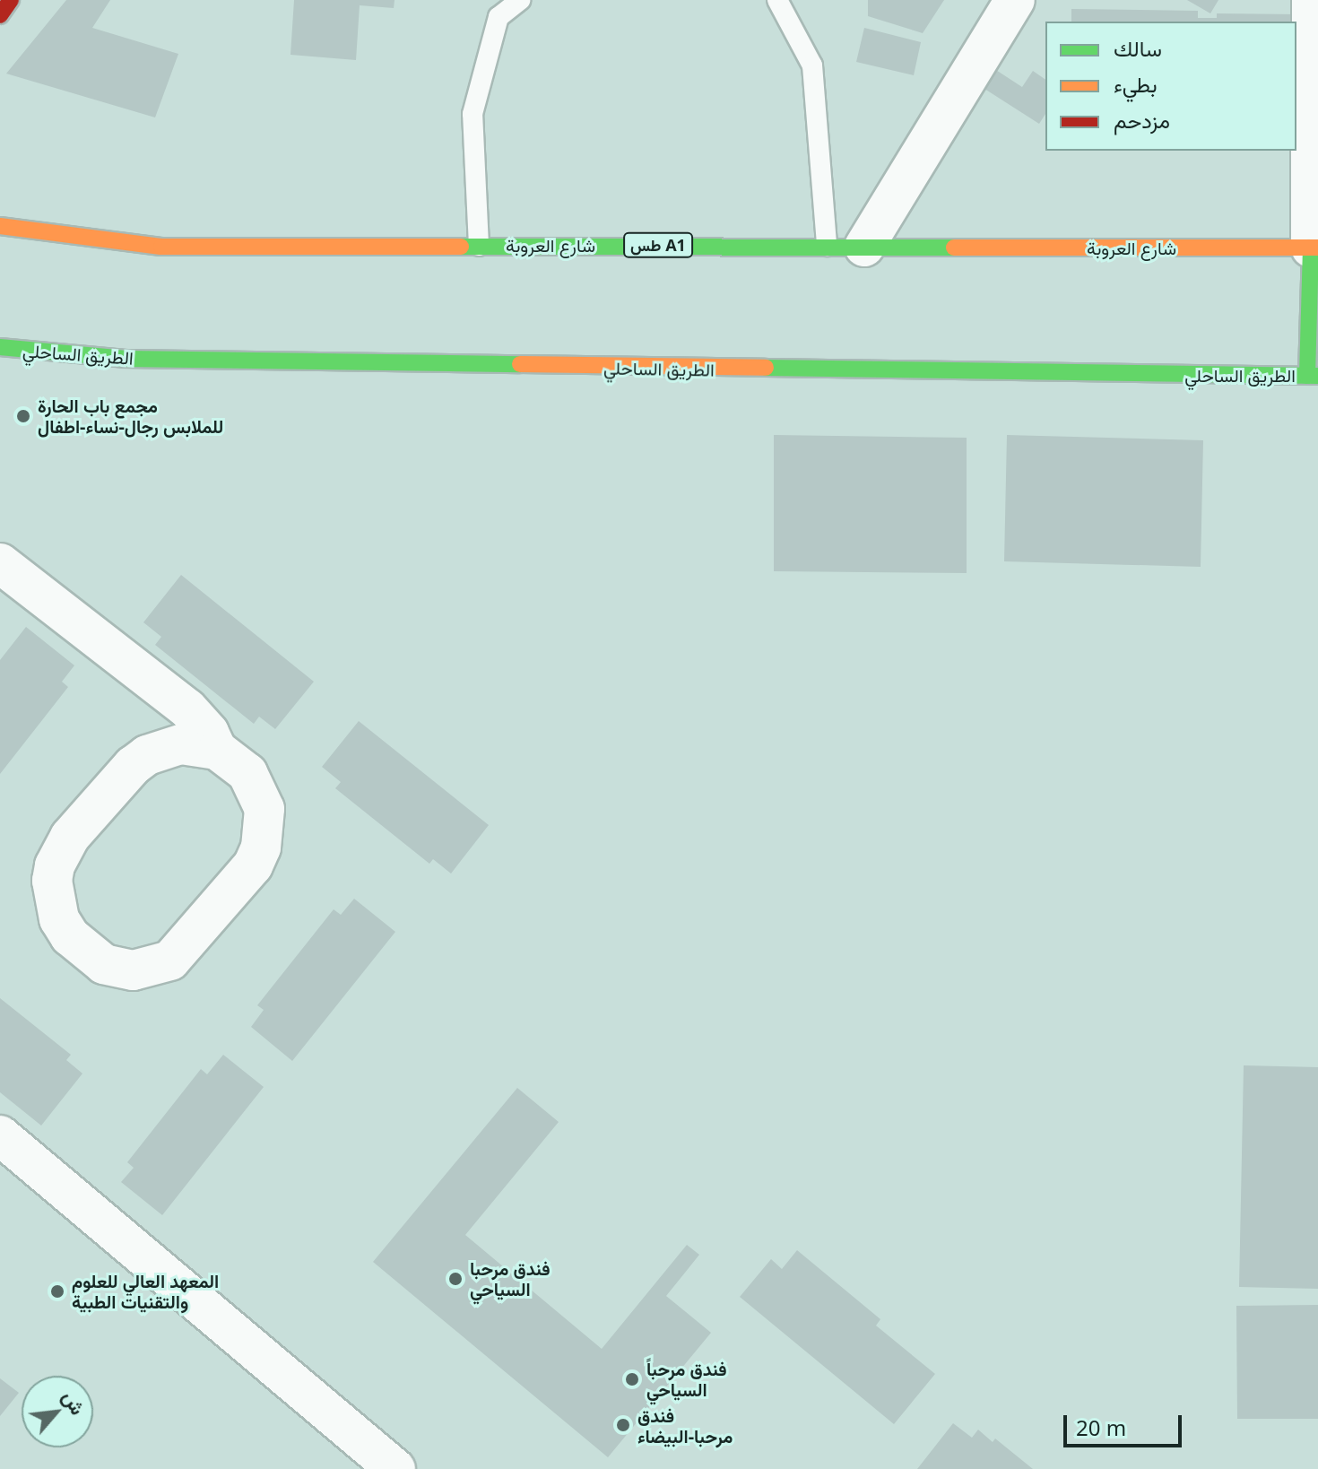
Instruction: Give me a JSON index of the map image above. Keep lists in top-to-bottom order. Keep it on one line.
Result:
{"streets":{"main road":["شارع العروبة","طس A1","الطريق الساحلي"]},"places":["مجمع باب الحارة للملابس رجال-نساء-اطفال","فندق مرحبا السياحي","المعهد العالي للعلوم والتقنيات الطبية","فندق مرحباً السياحي","فندق مرحبا-البيضاء"],"legend":["سالك","بطيء","مزدحم"],"scale_bar":"20 m","north":"top right"}
